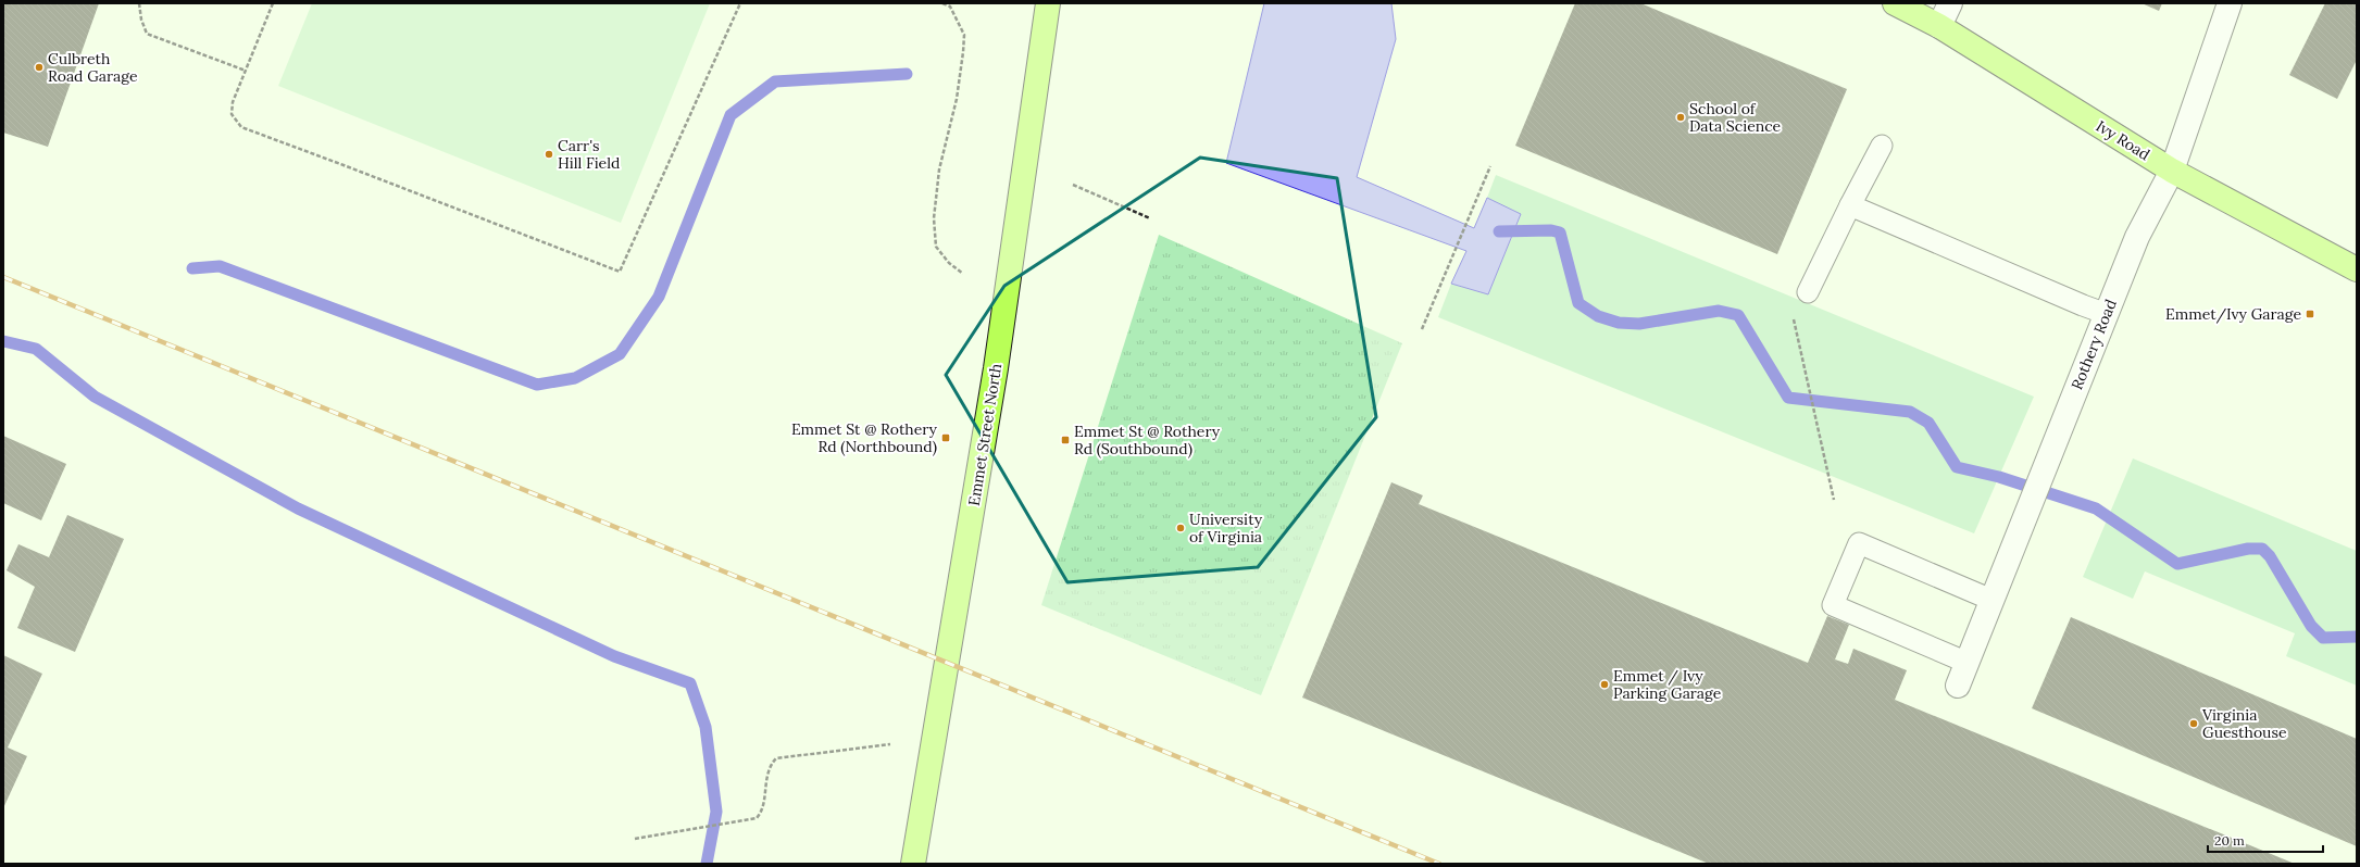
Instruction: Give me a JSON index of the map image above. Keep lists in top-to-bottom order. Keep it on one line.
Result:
{"streets":{"main road":["Ivy Road","Emmet Street North"],"street":["Rothery Road"]},"crossings":[["Ivy Road","Rothery Road"]],"places":{"other":["Culbreth Road Garage","School of Data Science","Carr's Hill Field","University of Virginia","Emmet / Ivy Parking Garage","Virginia Guesthouse"],"transit":["Emmet/Ivy Garage","Emmet St @ Rothery Rd (Northbound)","Emmet St @ Rothery Rd (Southbound)"]},"scale_bar":"20 m"}
